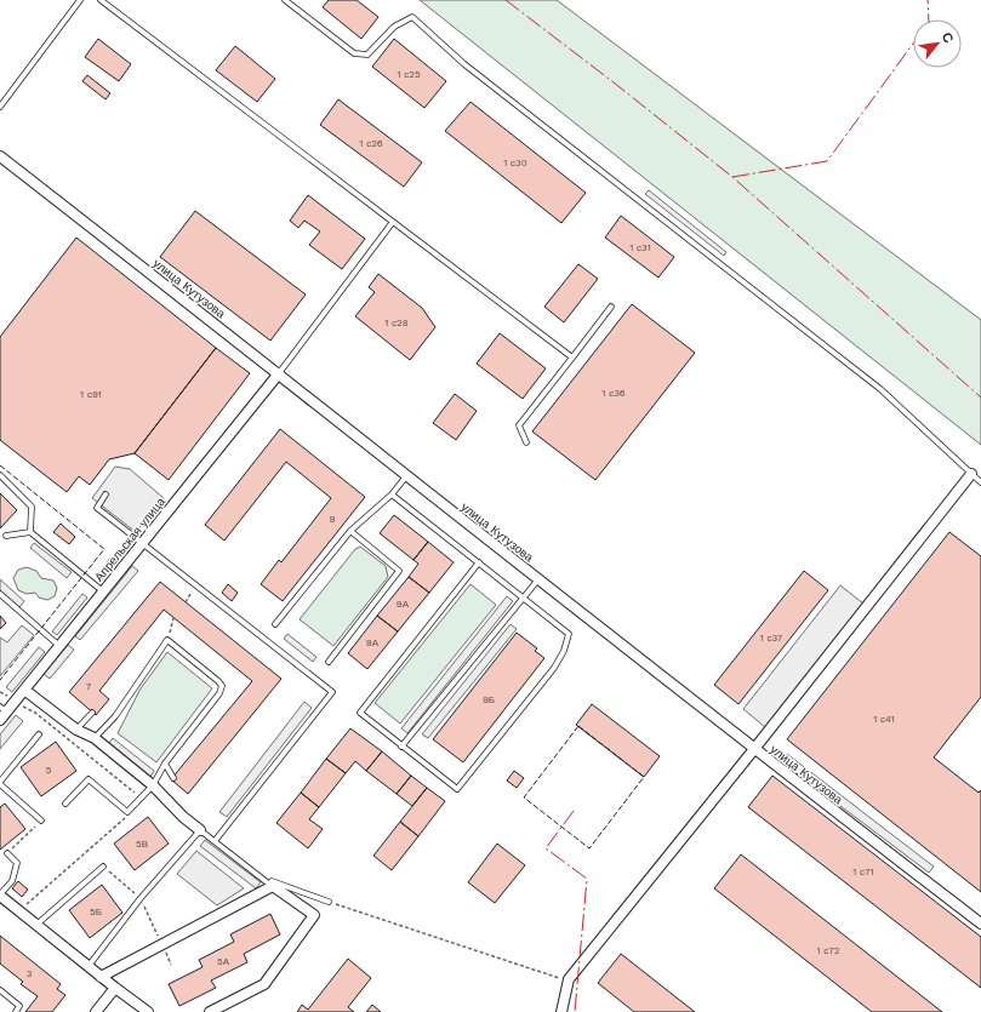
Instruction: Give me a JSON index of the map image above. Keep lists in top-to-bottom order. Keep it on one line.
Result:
{"streets":{"street":["улица Кутузова","Апрельская улица"]},"crossings":[["улица Кутузова","Апрельская улица"]],"house_numbers":["1 с25","1 с26","1 с30","1 с31","1 с28","1 с36","1 с91","9","9А","1 с37","9А","7","9Б","1 с41","5","5В","1 с71","5Б","1 с72","5А","3"],"north":"top right"}
